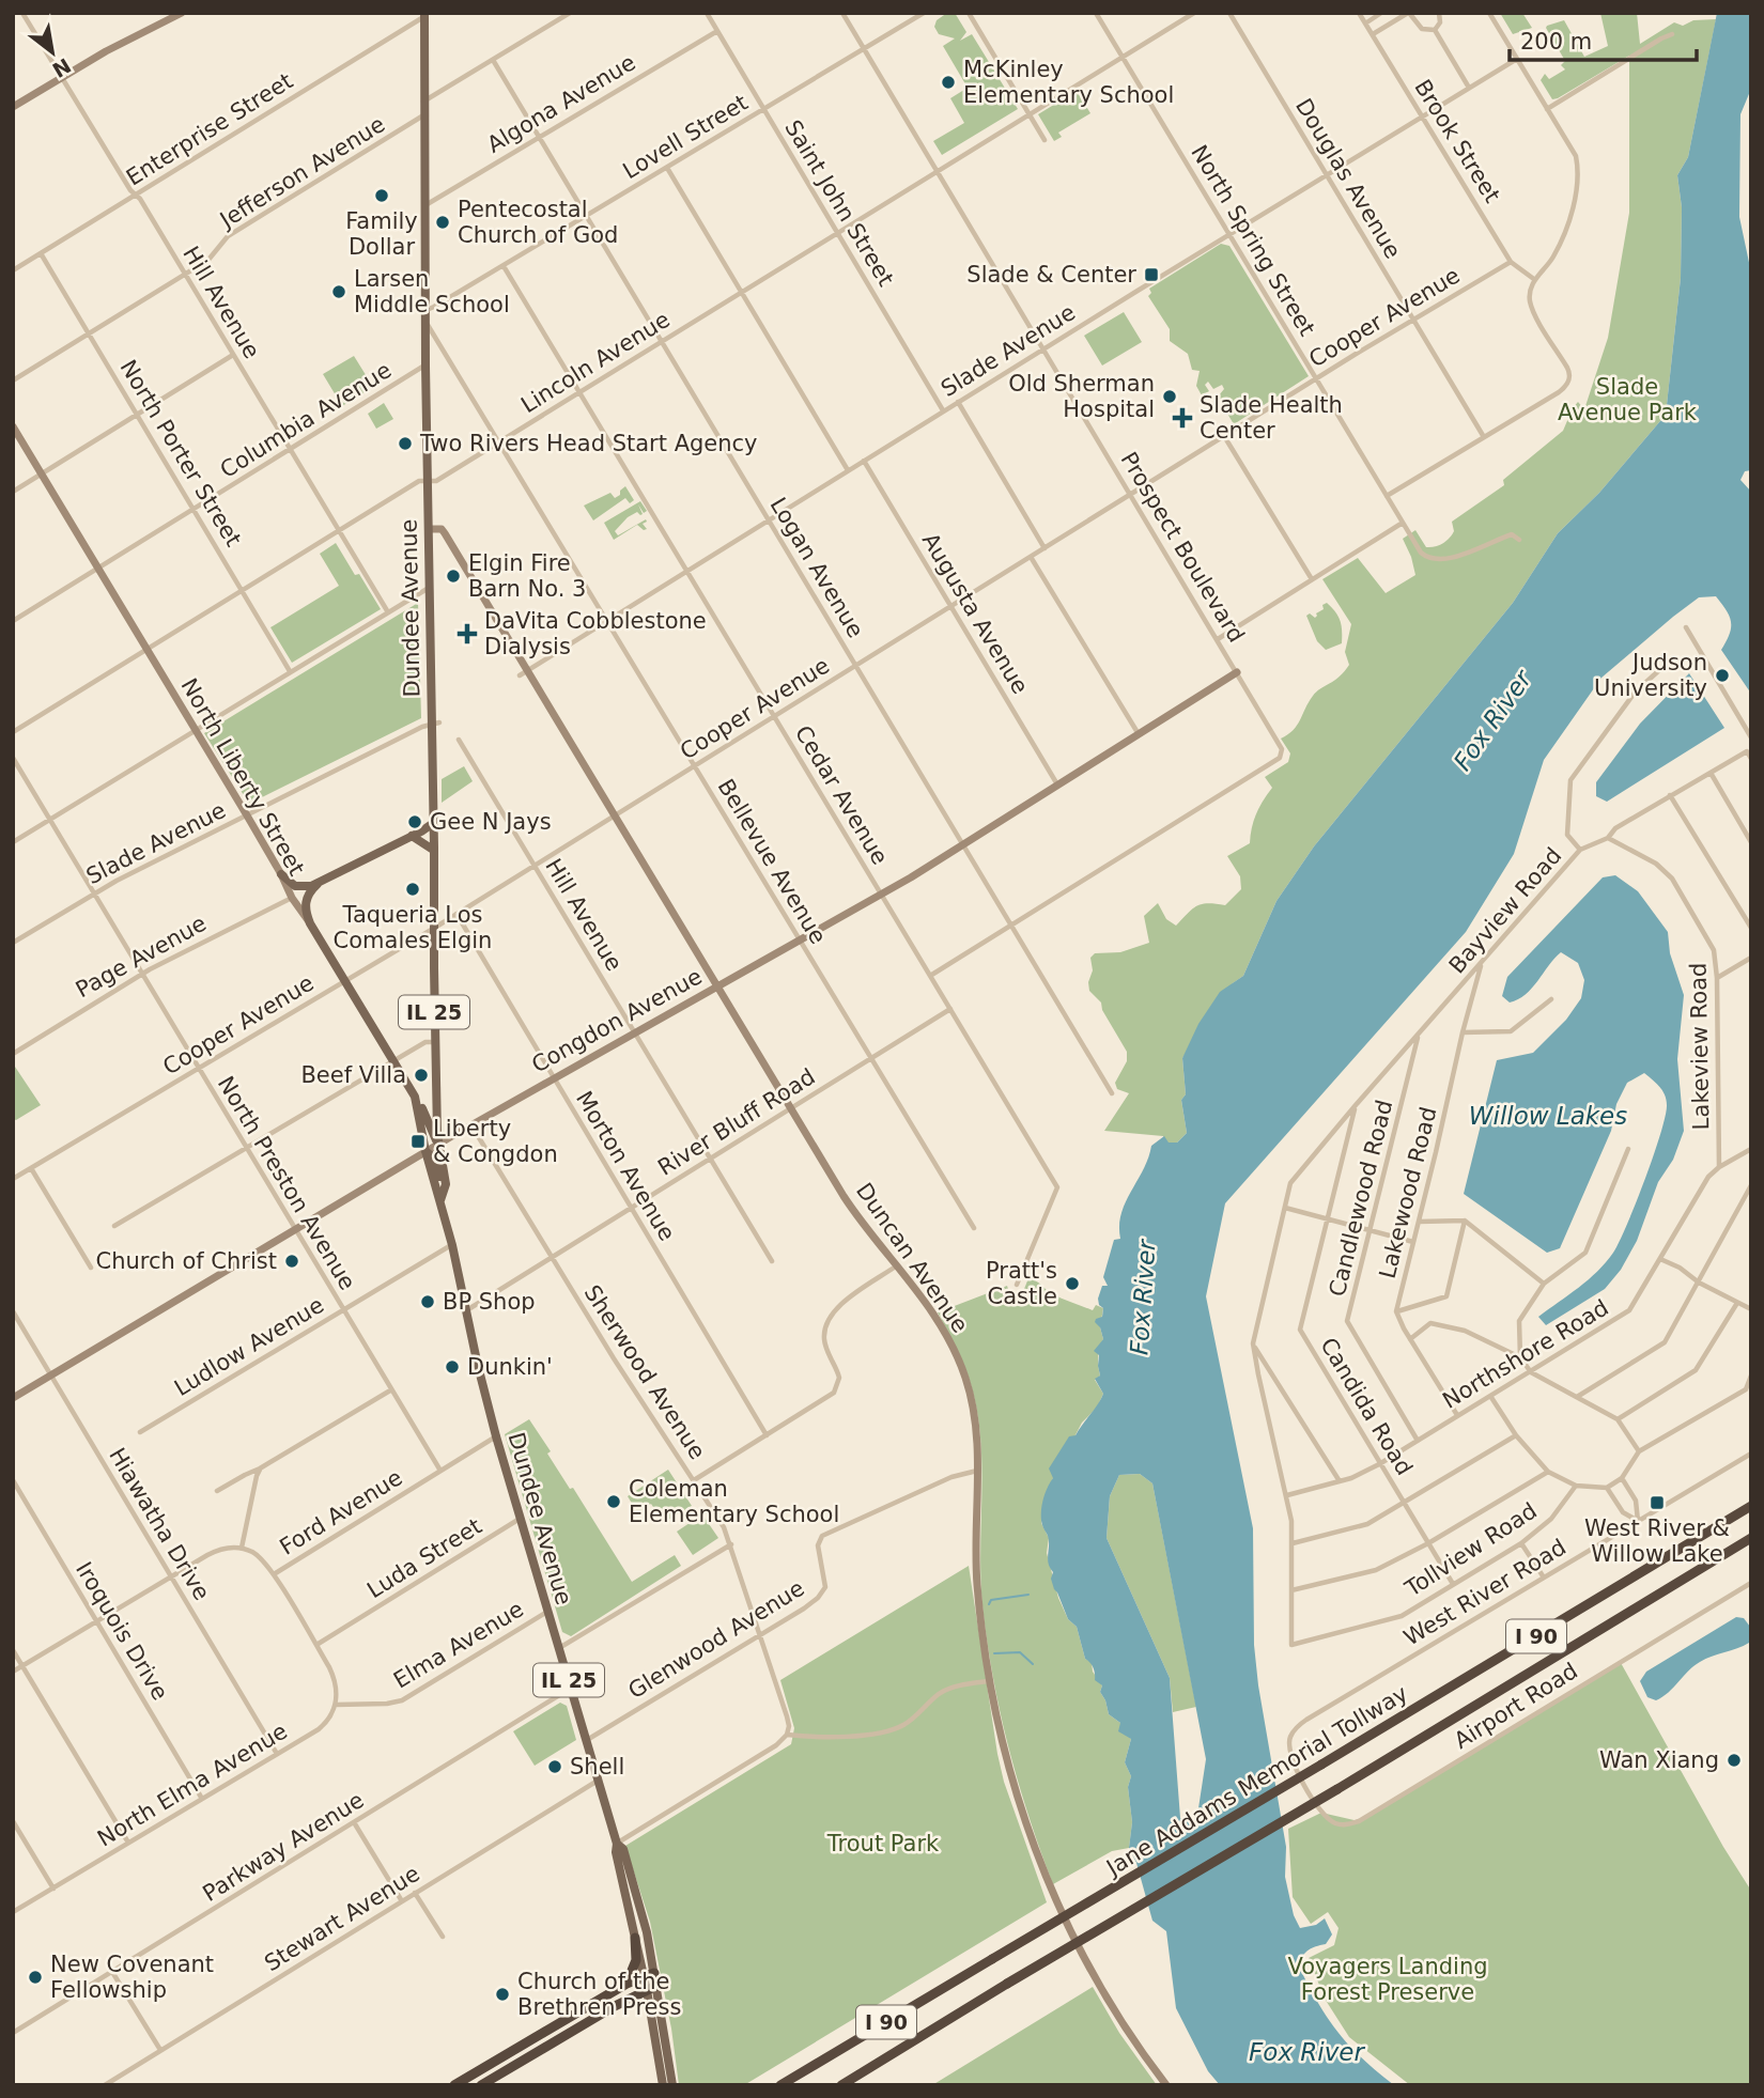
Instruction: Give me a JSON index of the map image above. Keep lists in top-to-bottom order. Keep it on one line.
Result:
{"streets":{"highway":["I 90","Jane Addams Memorial Tollway"],"main road":["Dundee Avenue","North Liberty Street","IL 25"],"street":["Algona Avenue","Enterprise Street","Lovell Street","Brook Street","Jefferson Avenue","Douglas Avenue","Saint John Street","North Spring Street","Hill Avenue","Cooper Avenue","Slade Avenue","Lincoln Avenue","Columbia Avenue","North Porter Street","Prospect Boulevard","Logan Avenue","Augusta Avenue","Cedar Avenue","Bellevue Avenue","Bayview Road","Page Avenue","Congdon Avenue","Lakeview Road","River Bluff Road","Morton Avenue","North Preston Avenue","Lakewood Road","Candlewood Road","Duncan Avenue","Ludlow Avenue","Northshore Road","Sherwood Avenue","Candida Road","Ford Avenue","Hiawatha Drive","Tollview Road","Luda Street","West River Road","Iroquois Drive","Glenwood Avenue","Elma Avenue","Airport Road","North Elma Avenue","Parkway Avenue","Stewart Avenue"]},"crossings":[["Algona Avenue","Saint John Street"],["Algona Avenue","Logan Avenue"],["Algona Avenue","Dundee Avenue"],["Enterprise Street","Hill Avenue"],["Enterprise Street","North Porter Street"],["Enterprise Street","Dundee Avenue"],["Lovell Street","Saint John Street"],["Lovell Street","Prospect Boulevard"],["Lovell Street","Logan Avenue"],["Lovell Street","Dundee Avenue"],["Lovell Street","Cedar Avenue"],["Brook Street","Cooper Avenue"],["Brook Street","Slade Avenue"],["Jefferson Avenue","Hill Avenue"],["Jefferson Avenue","North Porter Street"],["Jefferson Avenue","Dundee Avenue"],["Douglas Avenue","Cooper Avenue"],["Douglas Avenue","Slade Avenue"],["Saint John Street","Slade Avenue"],["Saint John Street","Lincoln Avenue"],["North Spring Street","Cooper Avenue"],["North Spring Street","Slade Avenue"],["North Spring Street","Lincoln Avenue"],["Hill Avenue","Cooper Avenue"],["Hill Avenue","Lincoln Avenue"],["Hill Avenue","Columbia Avenue"],["Hill Avenue","Congdon Avenue"],["Hill Avenue","River Bluff Road"],["Cooper Avenue","Prospect Boulevard"],["Cooper Avenue","Logan Avenue"],["Cooper Avenue","Dundee Avenue"],["Cooper Avenue","Augusta Avenue"],["Cooper Avenue","North Liberty Street"],["Cooper Avenue","Cedar Avenue"],["Cooper Avenue","Bellevue Avenue"],["Cooper Avenue","Morton Avenue"],["Cooper Avenue","North Preston Avenue"],["Cooper Avenue","Duncan Avenue"],["Slade Avenue","Prospect Boulevard"],["Slade Avenue","Logan Avenue"],["Slade Avenue","Dundee Avenue"],["Slade Avenue","Augusta Avenue"],["Slade Avenue","North Liberty Street"],["Slade Avenue","Cedar Avenue"],["Slade Avenue","Bellevue Avenue"],["Slade Avenue","North Preston Avenue"],["Slade Avenue","Duncan Avenue"],["Lincoln Avenue","North Porter Street"],["Lincoln Avenue","Prospect Boulevard"],["Lincoln Avenue","Logan Avenue"],["Lincoln Avenue","Dundee Avenue"],["Lincoln Avenue","North Liberty Street"],["Lincoln Avenue","Cedar Avenue"],["Lincoln Avenue","Bellevue Avenue"],["Columbia Avenue","North Porter Street"],["Columbia Avenue","Dundee Avenue"],["Columbia Avenue","North Liberty Street"],["Prospect Boulevard","Logan Avenue"],["Prospect Boulevard","Congdon Avenue"],["Logan Avenue","Congdon Avenue"],["Dundee Avenue","North Liberty Street"],["Dundee Avenue","Bellevue Avenue"],["Dundee Avenue","Congdon Avenue"],["Dundee Avenue","River Bluff Road"],["Dundee Avenue","Duncan Avenue"],["Dundee Avenue","Ludlow Avenue"],["Dundee Avenue","Ford Avenue"],["Dundee Avenue","Luda Street"],["Dundee Avenue","Glenwood Avenue"],["Dundee Avenue","Elma Avenue"],["Dundee Avenue","Parkway Avenue"],["Dundee Avenue","Stewart Avenue"],["Augusta Avenue","Congdon Avenue"],["North Liberty Street","Page Avenue"],["North Liberty Street","Congdon Avenue"],["Cedar Avenue","Congdon Avenue"],["Cedar Avenue","River Bluff Road"],["Bellevue Avenue","Congdon Avenue"],["Bellevue Avenue","River Bluff Road"],["Bayview Road","Lakeview Road"],["Bayview Road","Lakewood Road"],["Bayview Road","Candlewood Road"],["Bayview Road","Candida Road"],["Page Avenue","North Preston Avenue"],["Congdon Avenue","Morton Avenue"],["Congdon Avenue","North Preston Avenue"],["Congdon Avenue","Duncan Avenue"],["Congdon Avenue","Sherwood Avenue"],["Congdon Avenue","Hiawatha Drive"],["Lakeview Road","Northshore Road"],["River Bluff Road","Morton Avenue"],["River Bluff Road","Duncan Avenue"],["River Bluff Road","Sherwood Avenue"],["North Preston Avenue","Ludlow Avenue"],["North Preston Avenue","Ford Avenue"],["Lakewood Road","Northshore Road"],["Candlewood Road","Northshore Road"],["Duncan Avenue","Glenwood Avenue"],["Northshore Road","Candida Road"],["Sherwood Avenue","Glenwood Avenue"],["Candida Road","Tollview Road"],["Hiawatha Drive","North Elma Avenue"],["West River Road","Airport Road"],["Iroquois Drive","North Elma Avenue"],["Elma Avenue","North Elma Avenue"]],"water":["Fox River","Willow Lakes"],"parks":["Slade Avenue Park","Trout Park","Voyagers Landing Forest Preserve"],"places":{"other":["McKinley Elementary School","Family Dollar","Pentecostal Church of God","Larsen Middle School","Old Sherman Hospital","Two Rivers Head Start Agency","Elgin Fire Barn No. 3","Judson University","Gee N Jays","Taqueria Los Comales Elgin","Beef Villa","Church of Christ","Pratt's Castle","BP Shop","Dunkin'","Coleman Elementary School","Wan Xiang","Shell","New Covenant Fellowship","Church of the Brethren Press"],"transit":["Slade & Center","Liberty & Congdon","West River & Willow Lake"],"health":["Slade Health Center","DaVita Cobblestone Dialysis"]},"scale_bar":"200 m","north":"bottom right"}
